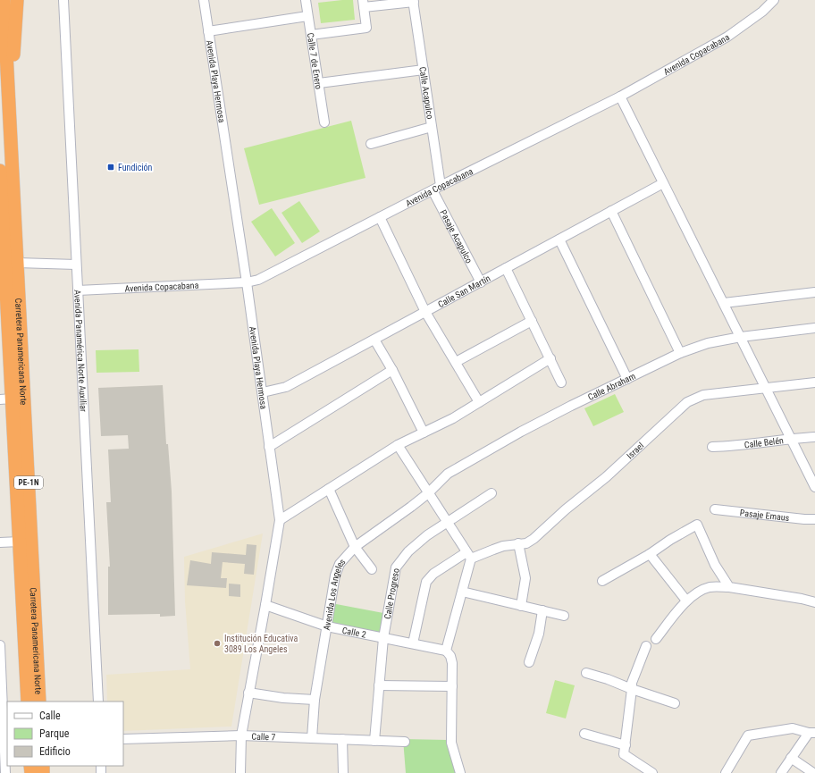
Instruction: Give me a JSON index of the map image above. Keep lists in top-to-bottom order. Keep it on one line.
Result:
{"streets":{"highway":["Carretera Panamericana Norte","PE-1N"],"street":["Avenida Copacabana","Calle 7 de Enero","Avenida Playa Hermosa","Calle Acapulco","Pasaje Acapulco","Calle San Martín","Avenida Panamérica Norte Auxiliar","Calle Abraham","Calle Belén","Israel","Pasaje Emaus","Calle Progreso","Avenida Los Angeles","Calle 2","Calle 7"]},"crossings":[["Avenida Copacabana","Avenida Playa Hermosa"],["Avenida Copacabana","Calle Acapulco"],["Avenida Copacabana","Pasaje Acapulco"],["Avenida Copacabana","Avenida Panamérica Norte Auxiliar"],["Avenida Playa Hermosa","Calle San Martín"],["Avenida Playa Hermosa","Calle 2"],["Avenida Playa Hermosa","Calle 7"],["Pasaje Acapulco","Calle San Martín"],["Calle Abraham","Avenida Los Angeles"],["Israel","Calle 2"],["Calle Progreso","Calle 2"],["Calle Progreso","Calle 7"],["Avenida Los Angeles","Calle 2"],["Avenida Los Angeles","Calle 7"]],"places":{"transit":["Fundición"],"other":["Institución Educativa 3089 Los Angeles"]},"legend":["Calle","Parque","Edificio"]}
